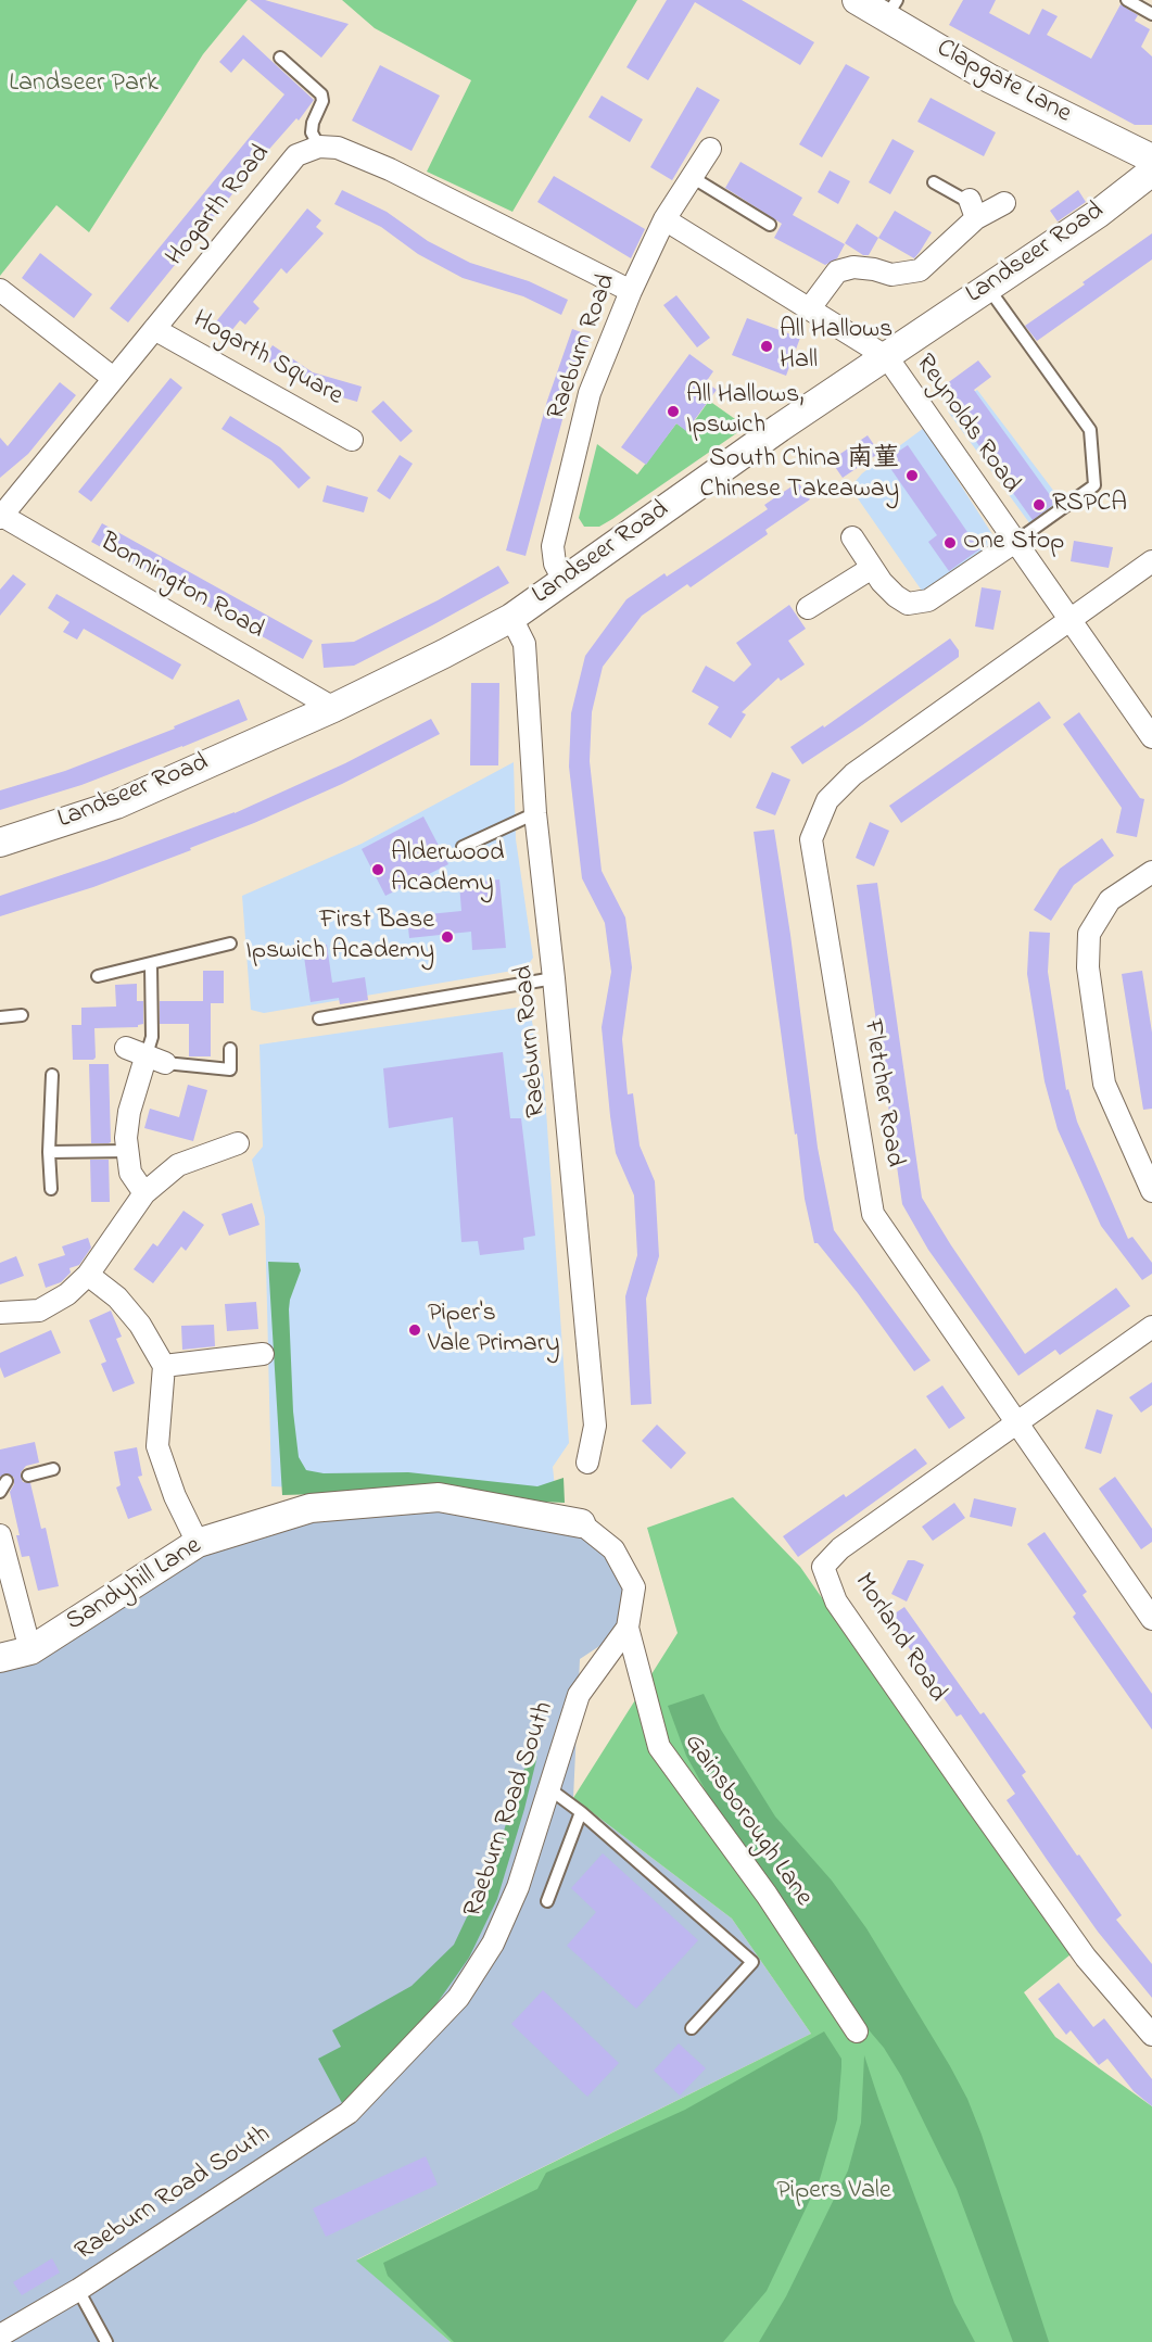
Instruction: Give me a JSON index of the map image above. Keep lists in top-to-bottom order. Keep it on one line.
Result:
{"streets":{"street":["Clapgate Lane","Hogarth Road","Landseer Road","Raeburn Road","Hogarth Square","Reynolds Road","Bonnington Road","Fletcher Road","Sandyhill Lane","Morland Road","Raeburn Road South","Gainsborough Lane"]},"crossings":[["Hogarth Road","Hogarth Square"],["Hogarth Road","Bonnington Road"],["Landseer Road","Raeburn Road"],["Landseer Road","Reynolds Road"],["Landseer Road","Bonnington Road"],["Raeburn Road","Reynolds Road"],["Reynolds Road","Fletcher Road"],["Fletcher Road","Morland Road"],["Sandyhill Lane","Raeburn Road South"],["Raeburn Road South","Gainsborough Lane"]],"parks":["Landseer Park","Pipers Vale"],"places":["All Hallows Hall","All Hallows, Ipswich","South China 南菫 Chinese Takeaway","RSPCA","One Stop","Alderwood Academy","First Base Ipswich Academy","Piper's Vale Primary"]}
